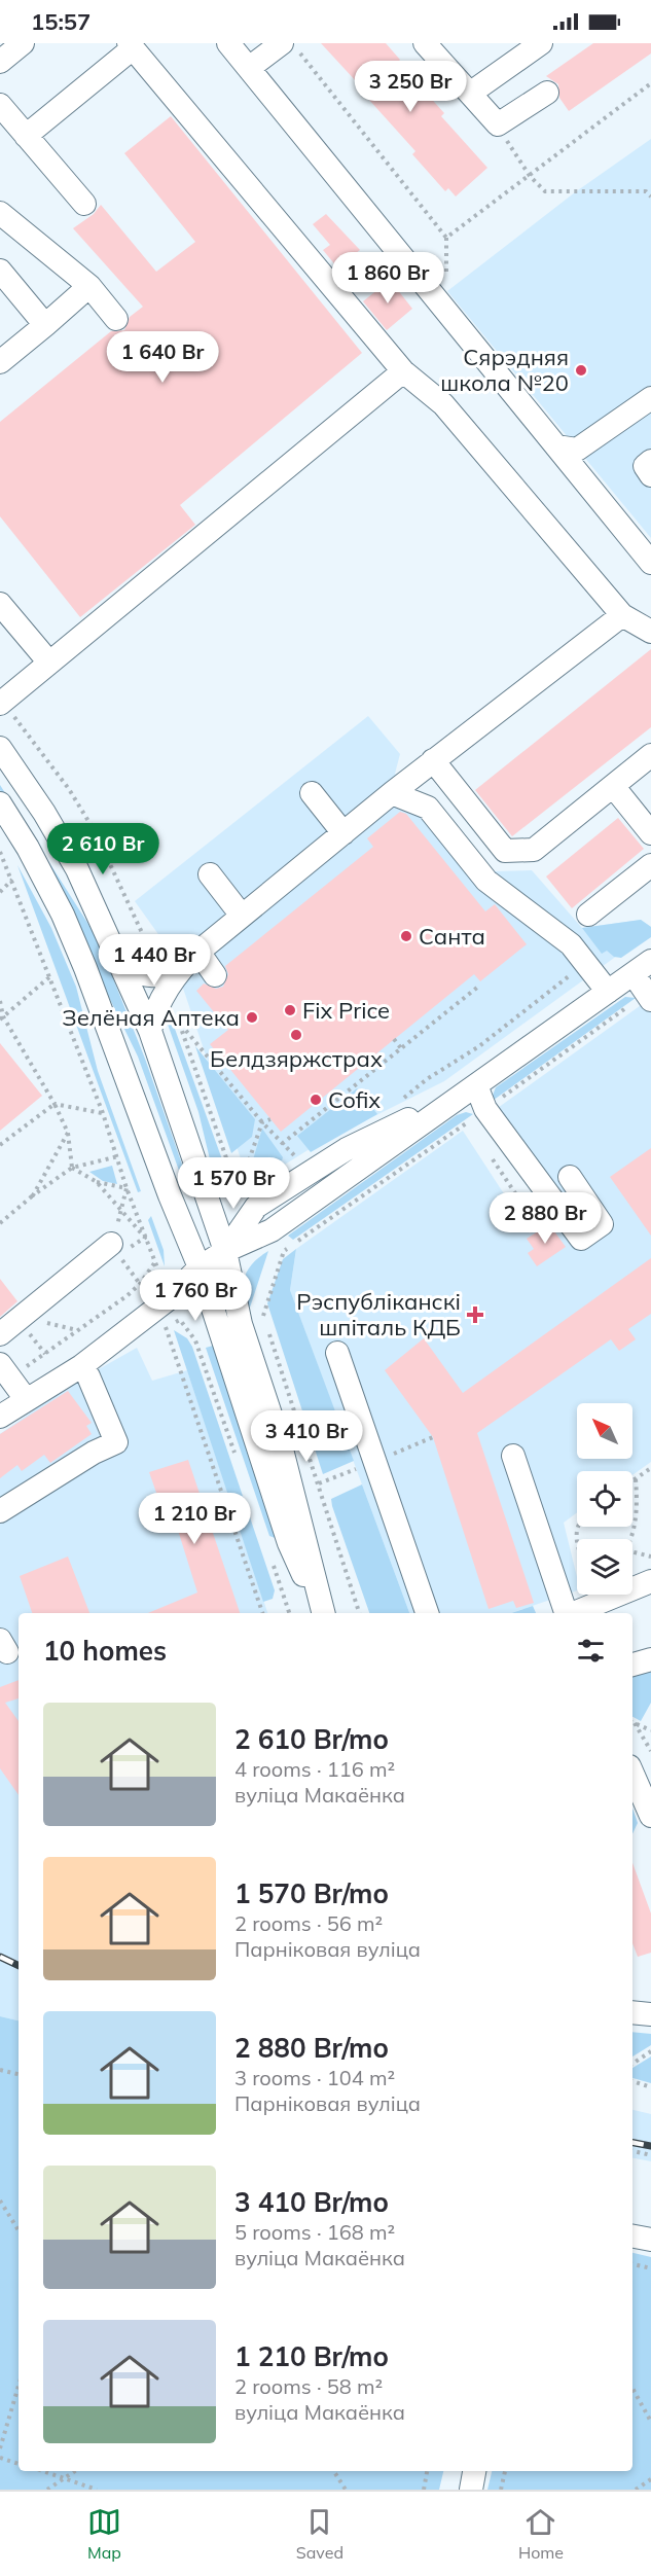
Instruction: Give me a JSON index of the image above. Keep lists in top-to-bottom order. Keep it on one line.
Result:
{"places":{"other":["Сярэдняя школа №20","Санта","Fix Price","Зелёная Аптека","Белдзяржстрах","Cofix"],"health":["Рэспубліканскі шпіталь КДБ"]},"north":"top left","page":{"status":"15:57","price":["3 250 Br","1 860 Br","1 640 Br","2 610 Br","1 440 Br","1 570 Br","2 880 Br","1 760 Br","3 410 Br","1 210 Br"],"heading":"10 homes","list":[{"name":"2 610 Br/mo","note":"4 rooms · 116 m² · вуліца Макаёнка"},{"name":"1 570 Br/mo","note":"2 rooms · 56 m² · Парніковая вуліца"},{"name":"2 880 Br/mo","note":"3 rooms · 104 m² · Парніковая вуліца"},{"name":"3 410 Br/mo","note":"5 rooms · 168 m² · вуліца Макаёнка"},{"name":"1 210 Br/mo","note":"2 rooms · 58 m² · вуліца Макаёнка"}],"tabs":["Map","Saved","Home"]}}
